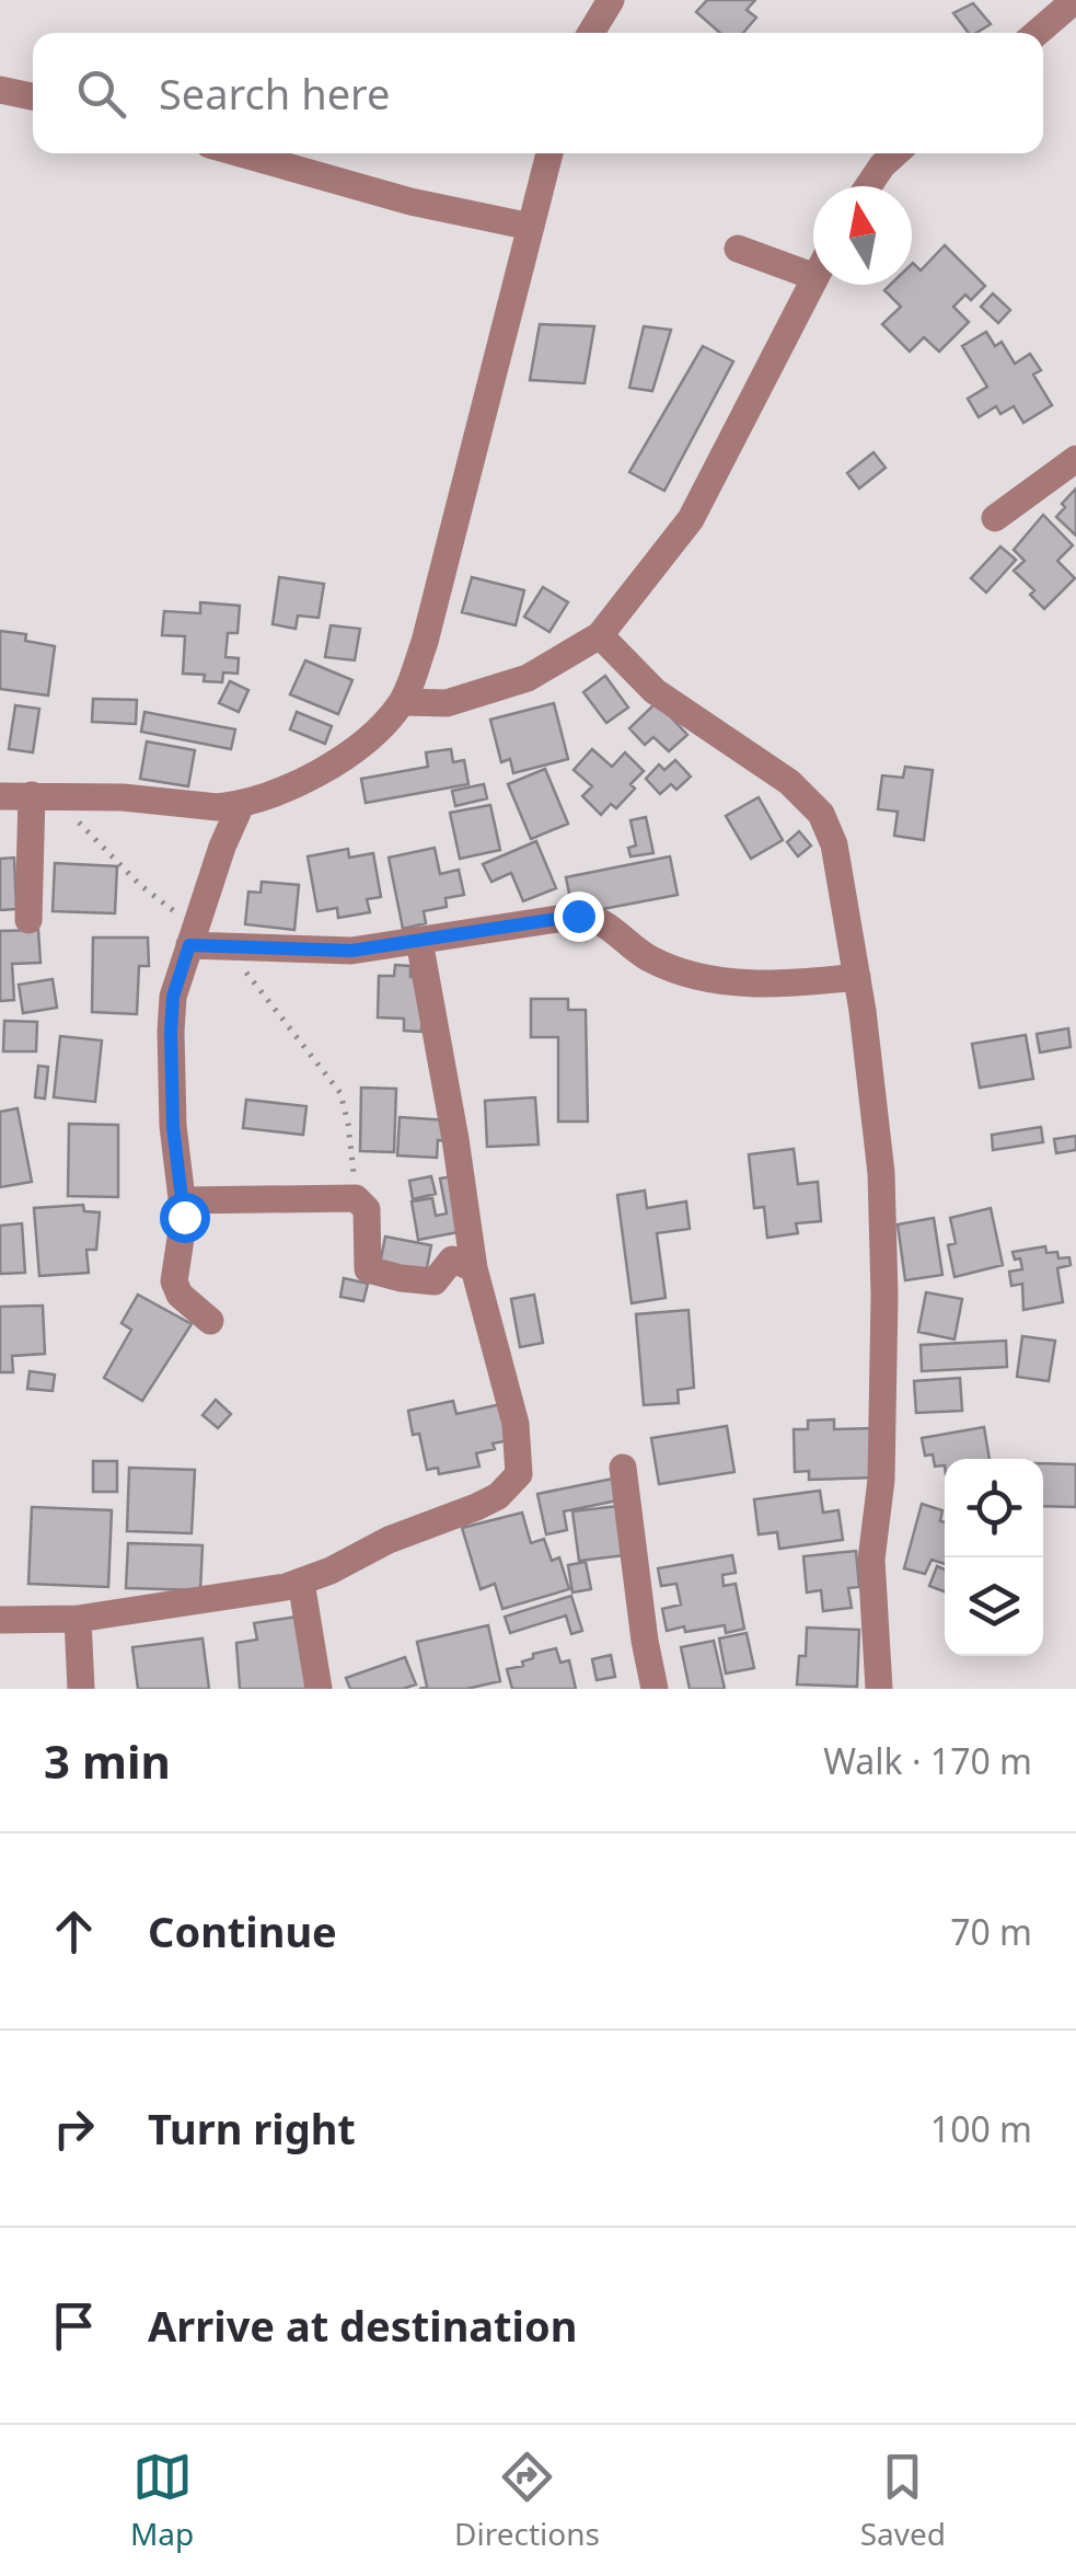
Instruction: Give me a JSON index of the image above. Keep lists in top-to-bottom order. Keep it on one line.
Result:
{"north":"top","page":{"search":"Search here","heading":["3 min","Walk · 170 m"],"list":[["Continue","70 m"],["Turn right","100 m"],"Arrive at destination"],"nav":["Map","Directions","Saved"]}}
